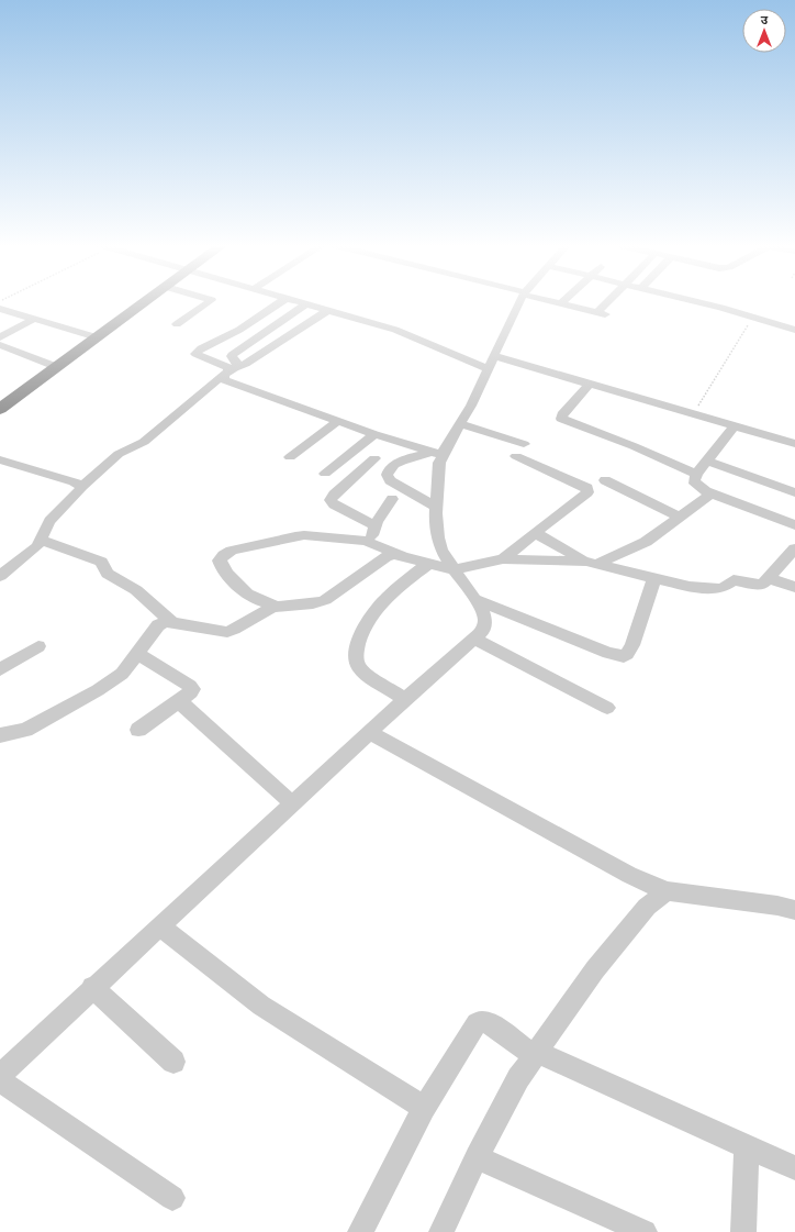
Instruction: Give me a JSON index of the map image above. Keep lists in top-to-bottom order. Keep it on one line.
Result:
{"north":"top"}
